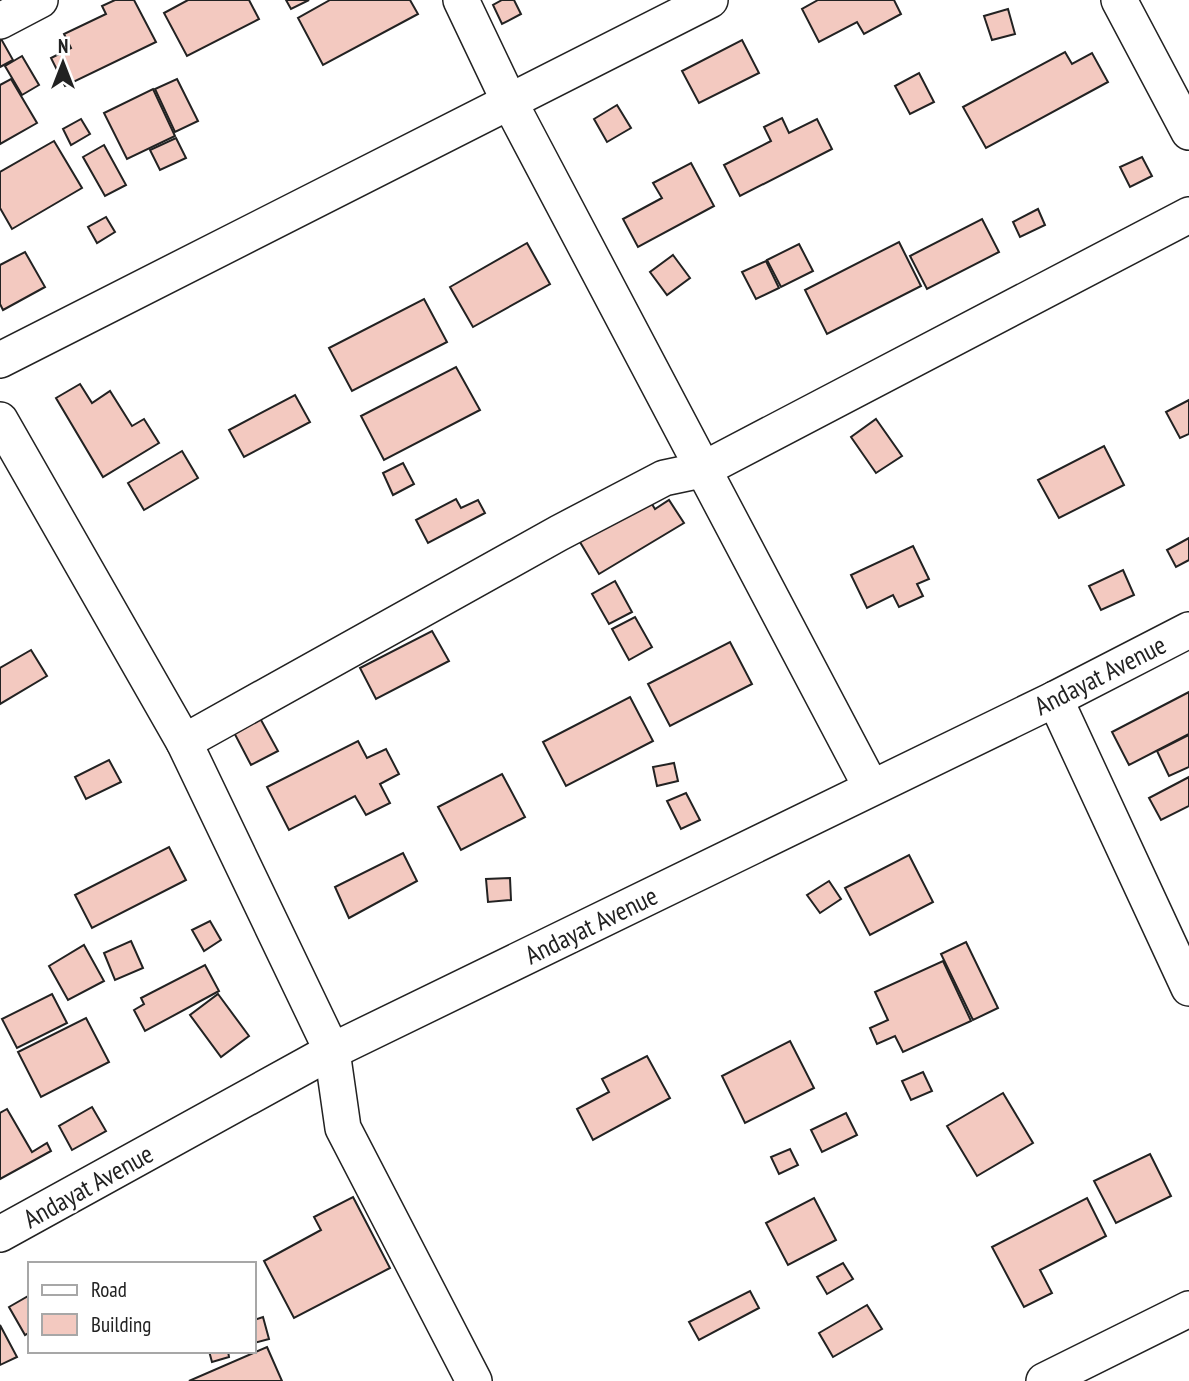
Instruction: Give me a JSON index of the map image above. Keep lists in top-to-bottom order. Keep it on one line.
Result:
{"streets":{"street":["Andayat Avenue"]},"legend":["Road","Building"],"north":"top"}
